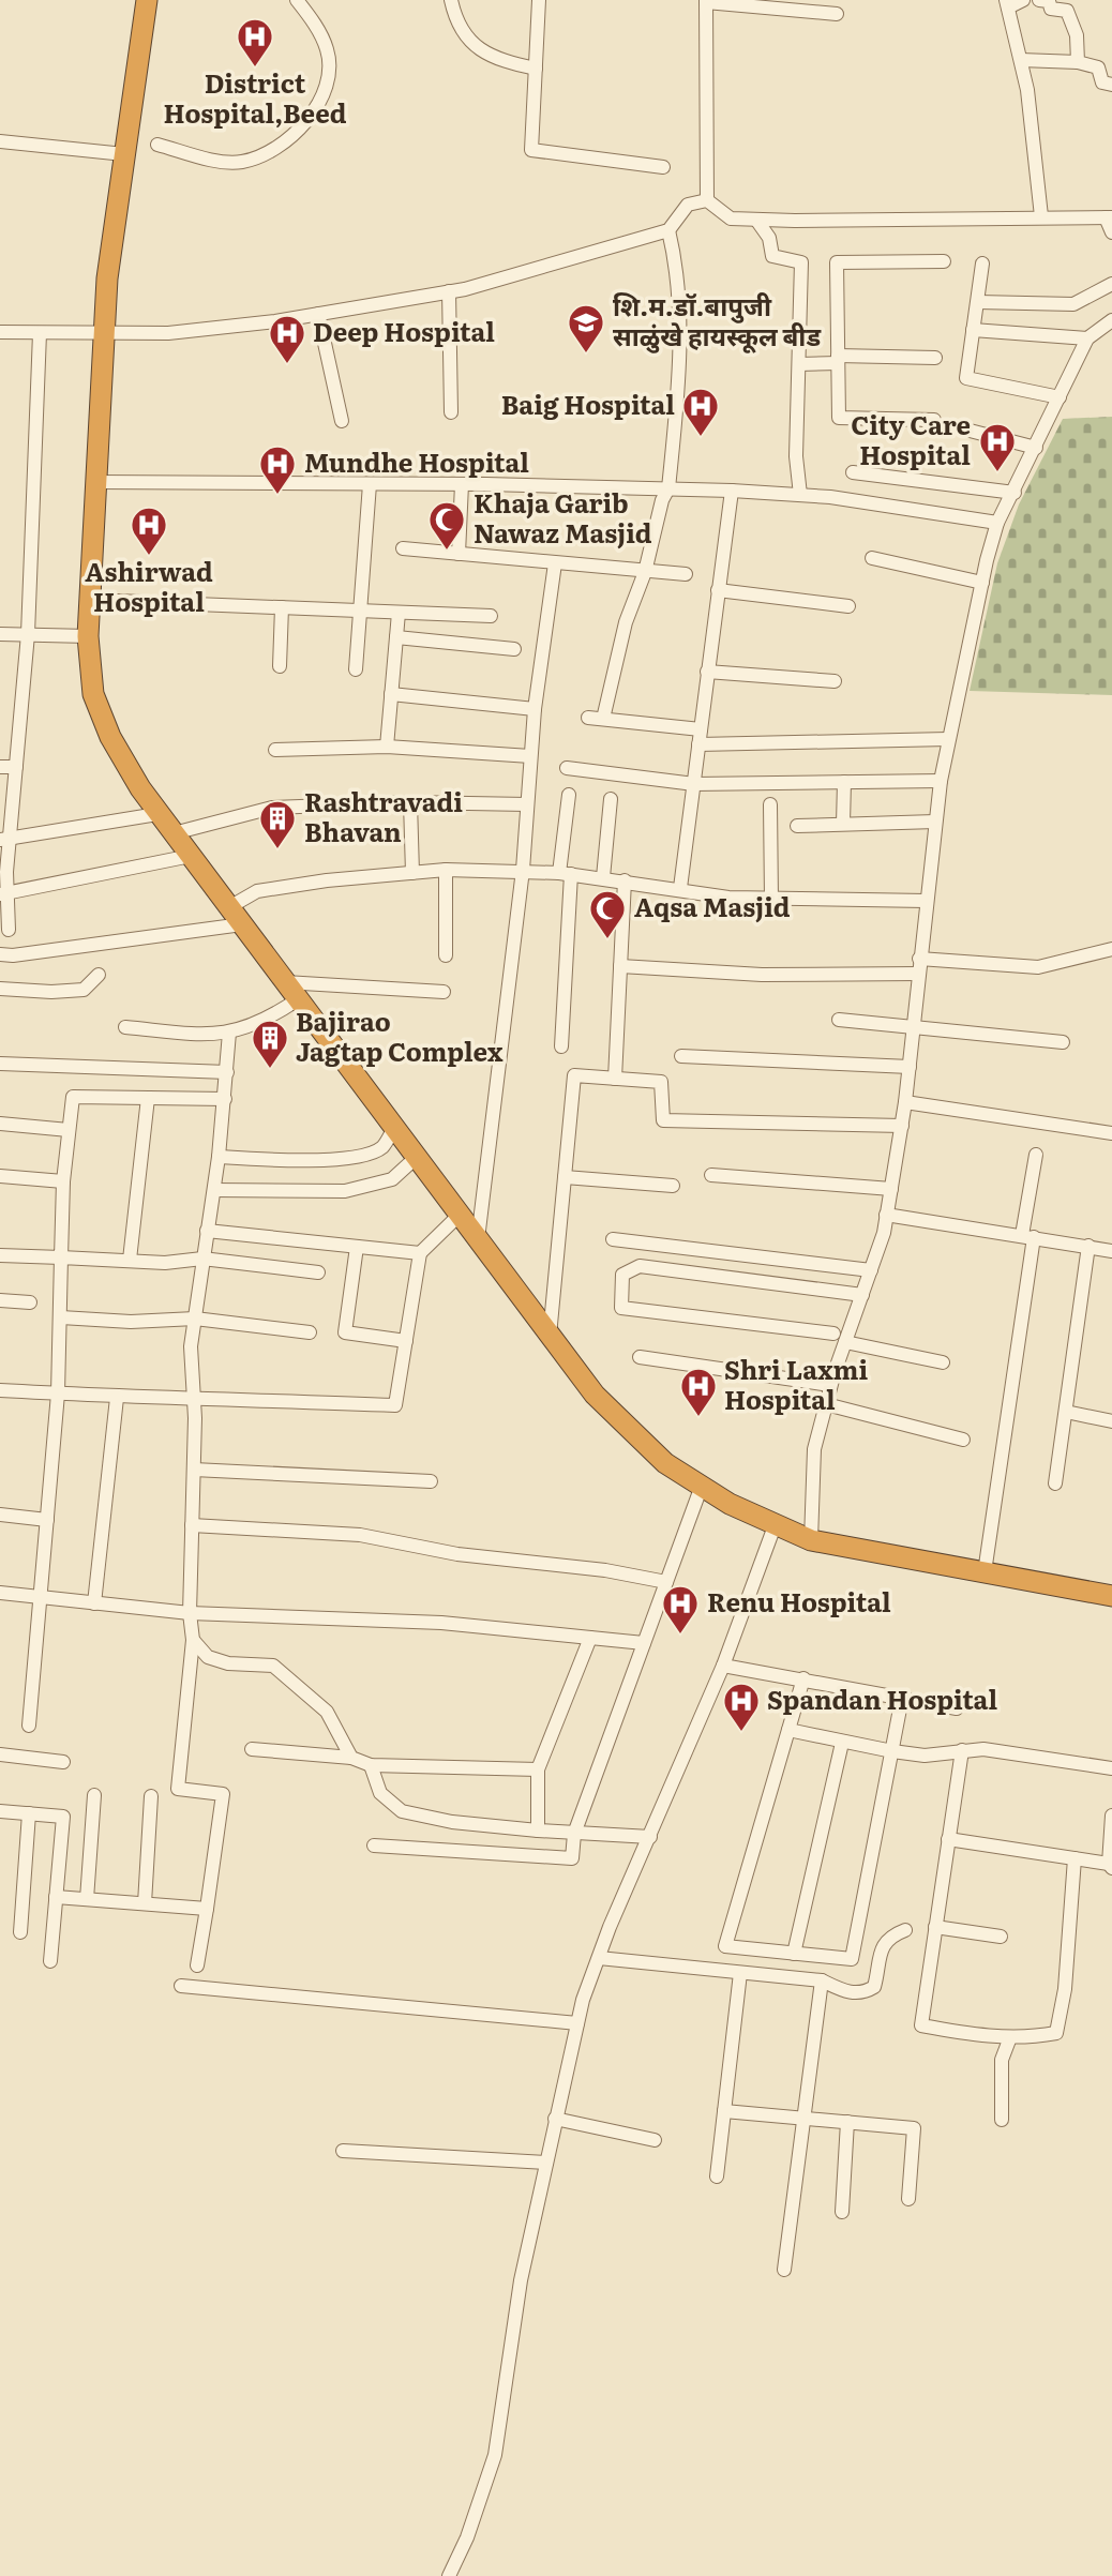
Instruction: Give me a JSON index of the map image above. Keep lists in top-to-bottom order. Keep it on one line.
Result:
{"places":{"hospital":["District Hospital,Beed","Deep Hospital","Baig Hospital","City Care Hospital","Mundhe Hospital","Ashirwad Hospital","Shri Laxmi Hospital","Renu Hospital","Spandan Hospital"],"school or university":["शि.म.डॉ.बापुजी साळुंखे हायस्कूल बीड"],"mosque":["Khaja Garib Nawaz Masjid","Aqsa Masjid"],"building":["Rashtravadi Bhavan","Bajirao Jagtap Complex"]}}
